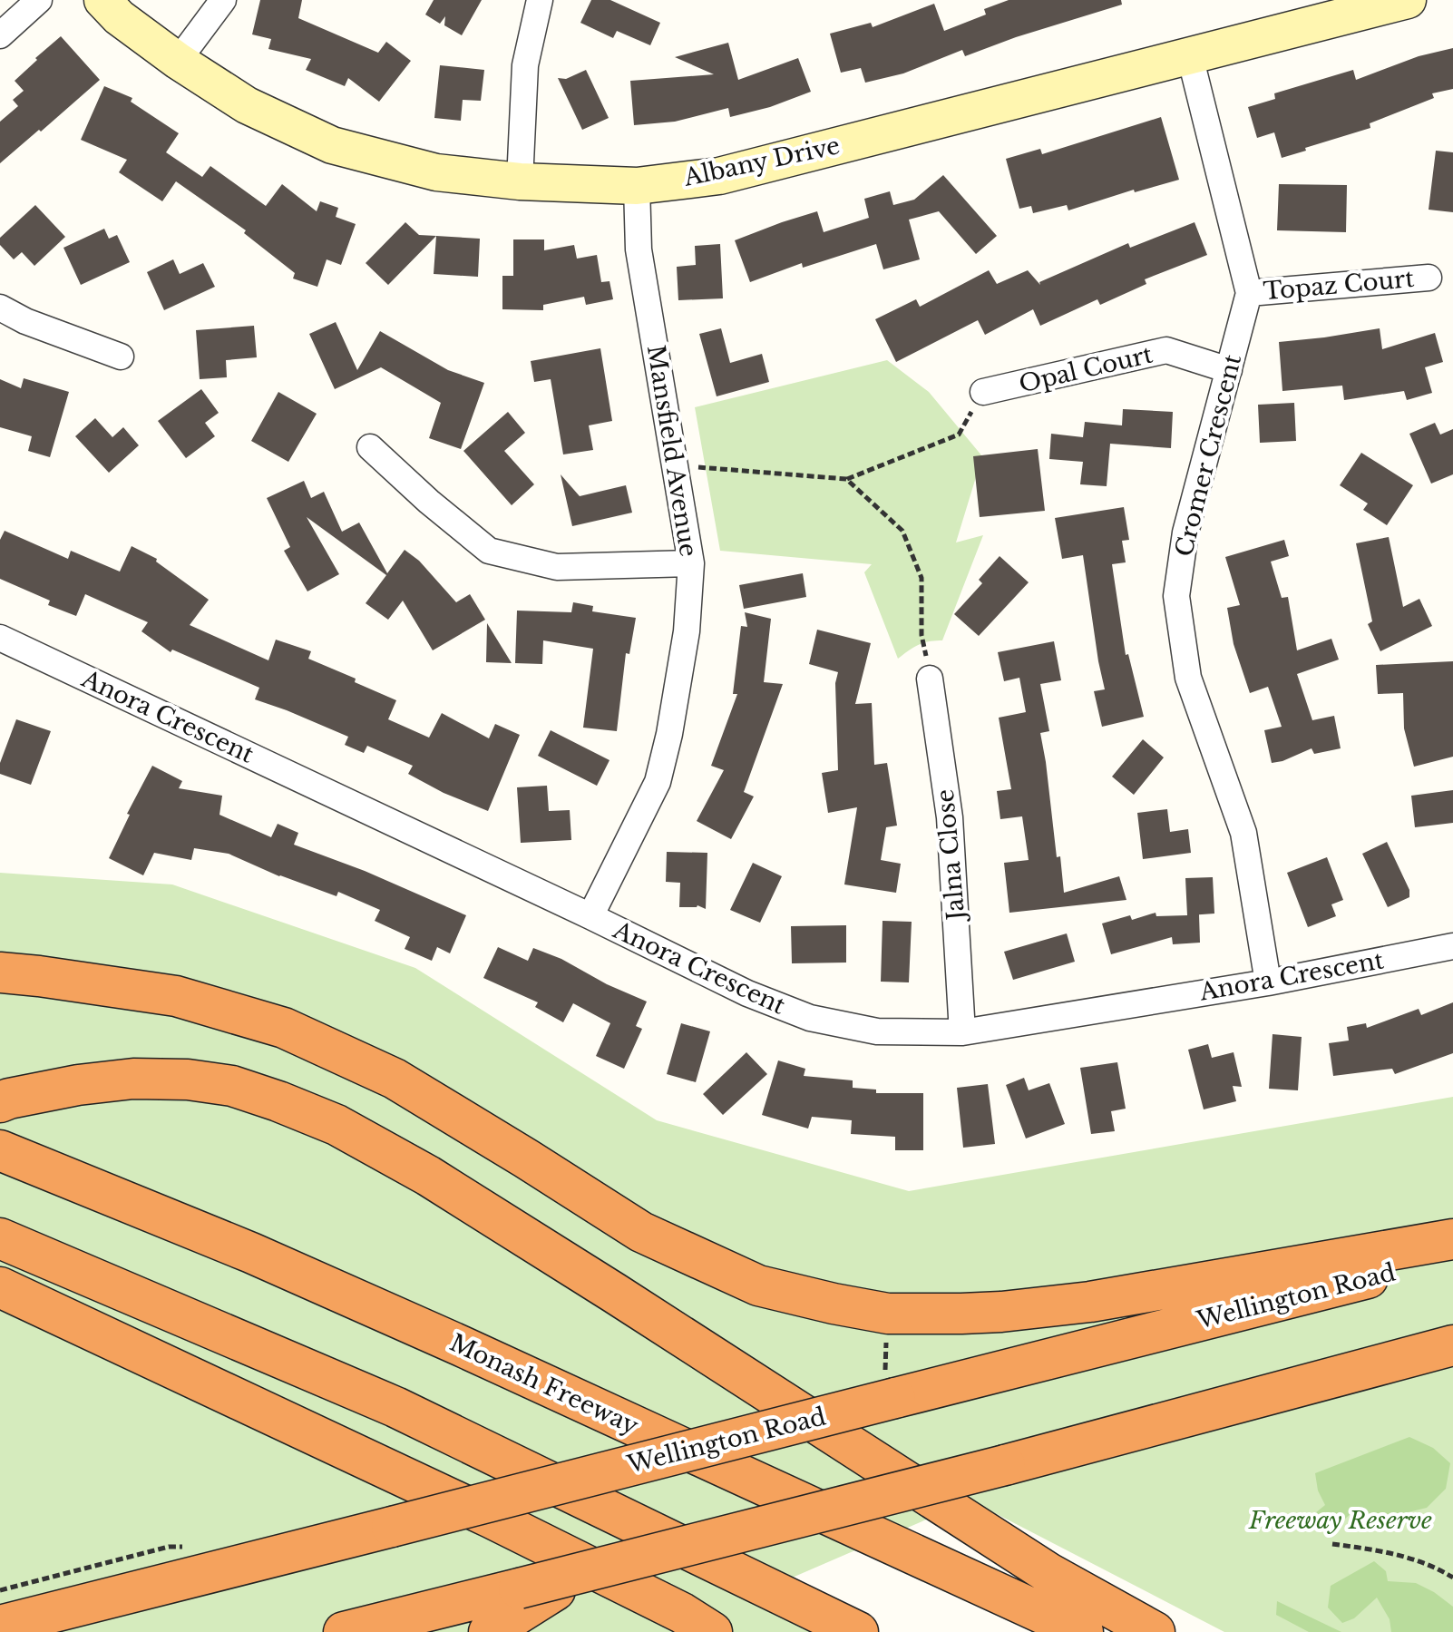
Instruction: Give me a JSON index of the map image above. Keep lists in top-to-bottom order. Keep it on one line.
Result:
{"streets":{"highway":["Wellington Road","Monash Freeway"],"street":["Albany Drive","Topaz Court","Opal Court","Mansfield Avenue","Cromer Crescent","Anora Crescent","Jalna Close"]},"crossings":[["Albany Drive","Mansfield Avenue"],["Albany Drive","Cromer Crescent"],["Topaz Court","Cromer Crescent"],["Opal Court","Cromer Crescent"],["Mansfield Avenue","Anora Crescent"],["Cromer Crescent","Anora Crescent"],["Anora Crescent","Jalna Close"]],"parks":["Freeway Reserve"]}
